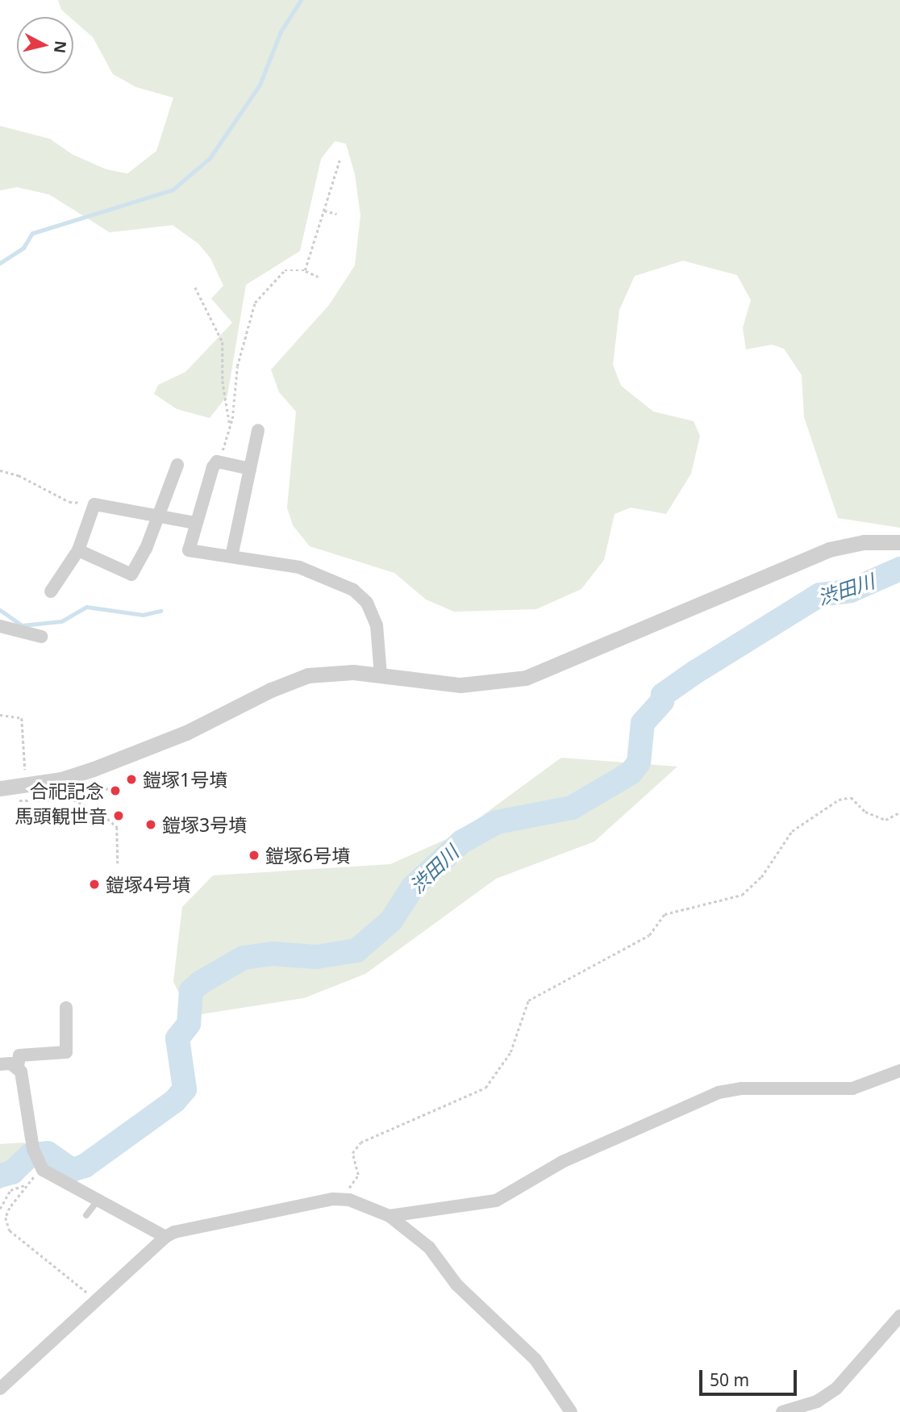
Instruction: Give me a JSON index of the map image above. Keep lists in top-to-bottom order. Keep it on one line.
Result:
{"water":["渋田川"],"places":["鎧塚1号墳","合祀記念","馬頭観世音","鎧塚3号墳","鎧塚6号墳","鎧塚4号墳"],"scale_bar":"50 m","north":"right"}
